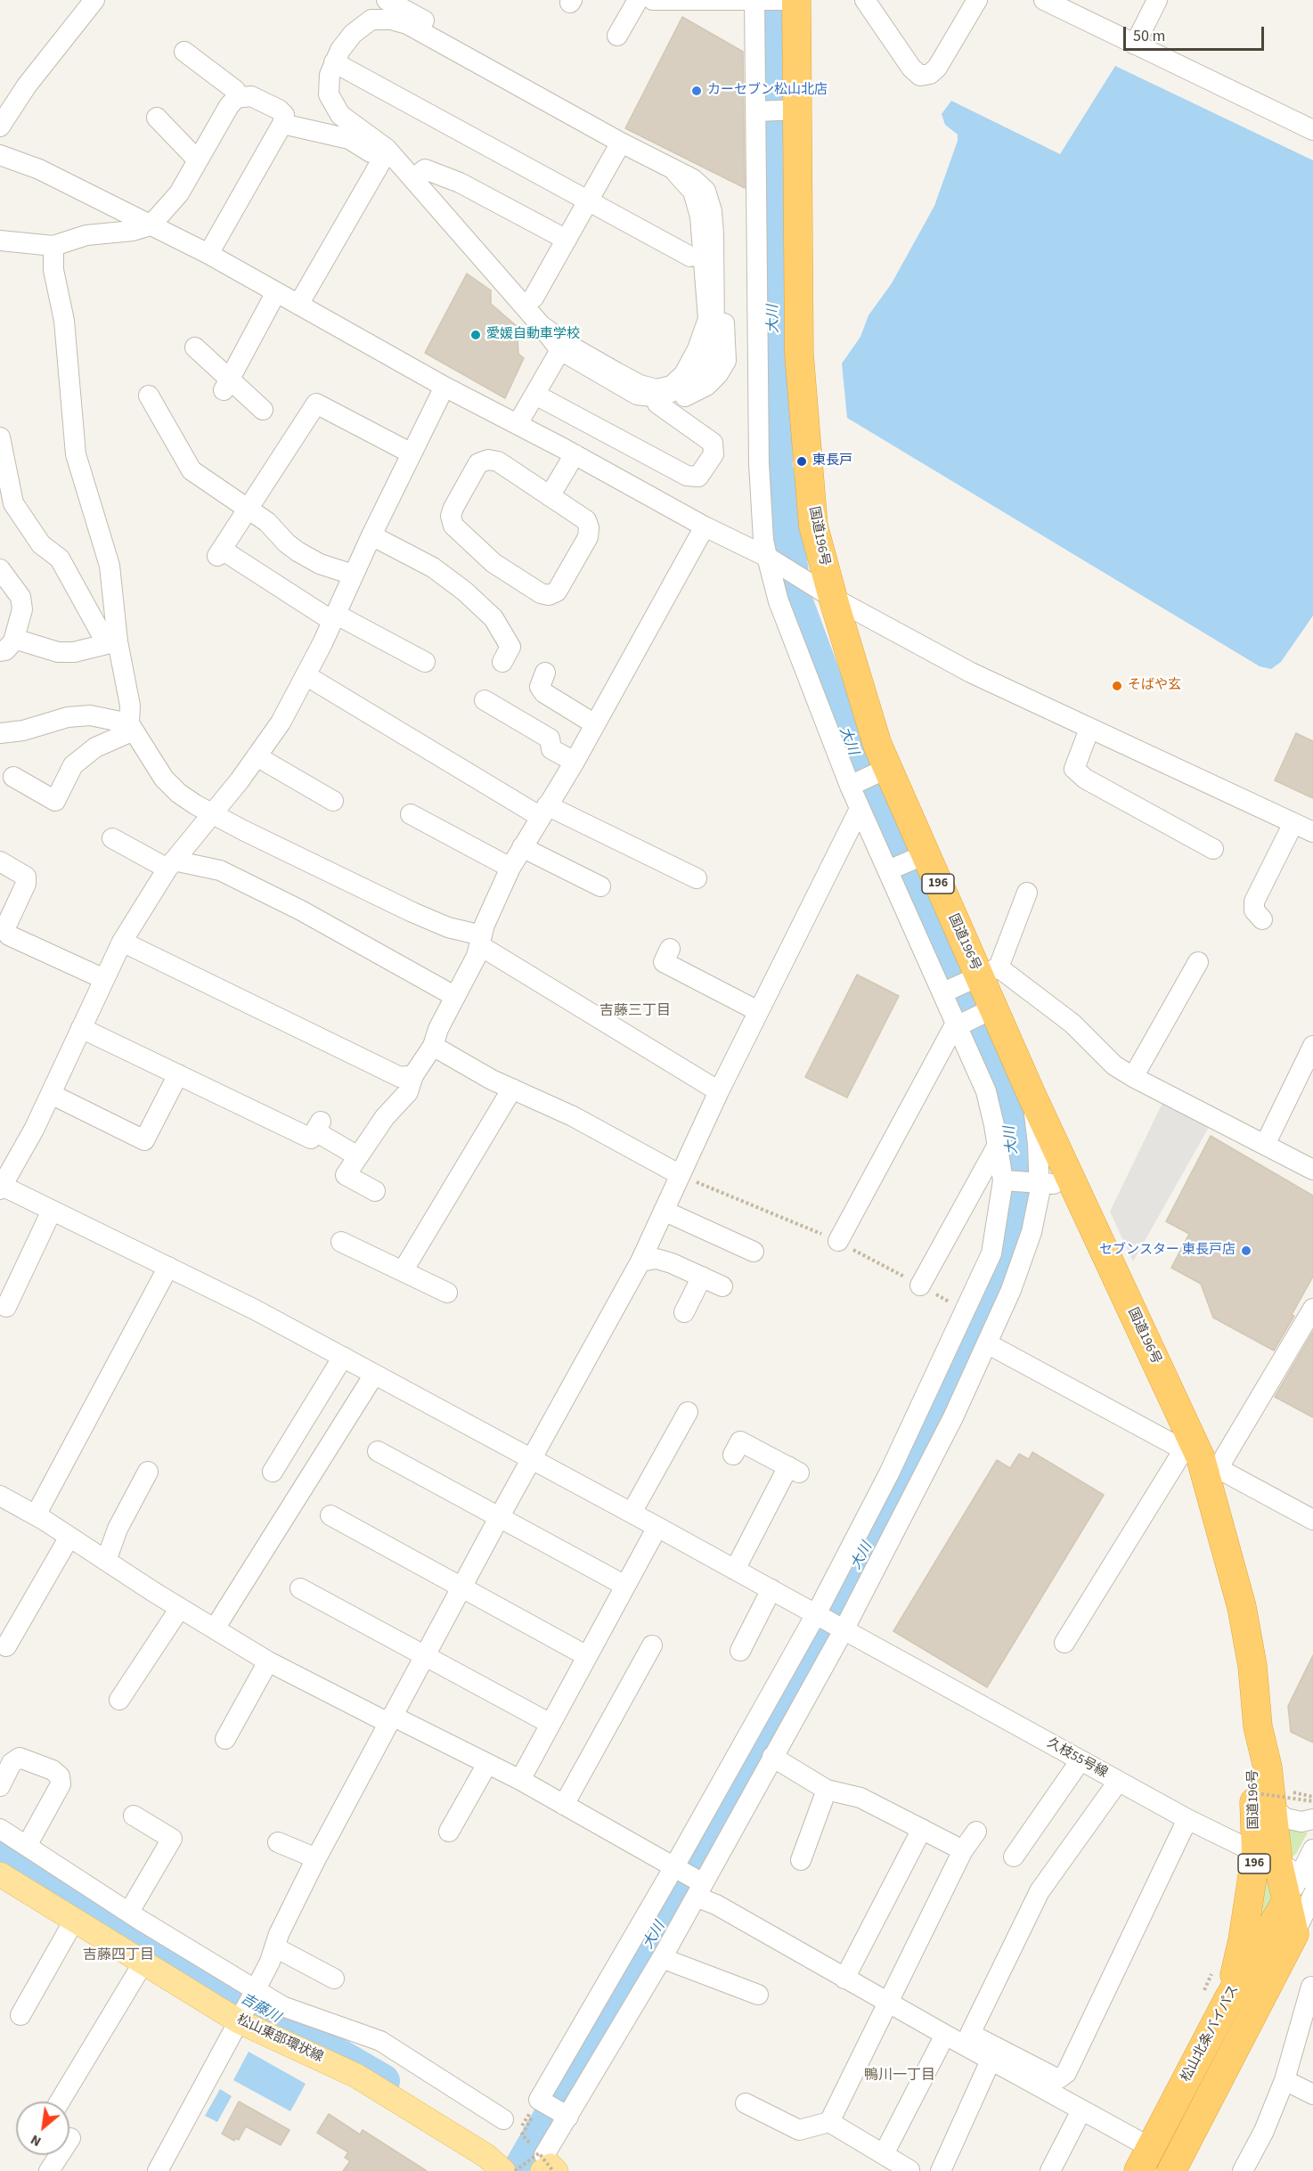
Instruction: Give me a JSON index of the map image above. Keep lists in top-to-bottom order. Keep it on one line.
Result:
{"streets":{"highway":["国道196号","196","松山北条バイパス"],"main road":["松山東部環状線"],"street":["久枝55号線"]},"crossings":[["国道196号","久枝55号線"],["国道196号","松山北条バイパス"]],"districts":["吉藤三丁目","吉藤四丁目","鴨川一丁目"],"water":["大川","吉藤川"],"places":["カーセブン松山北店","愛媛自動車学校","東長戸","そばや玄","セブンスター 東長戸店"],"scale_bar":"50 m","north":"bottom left"}
